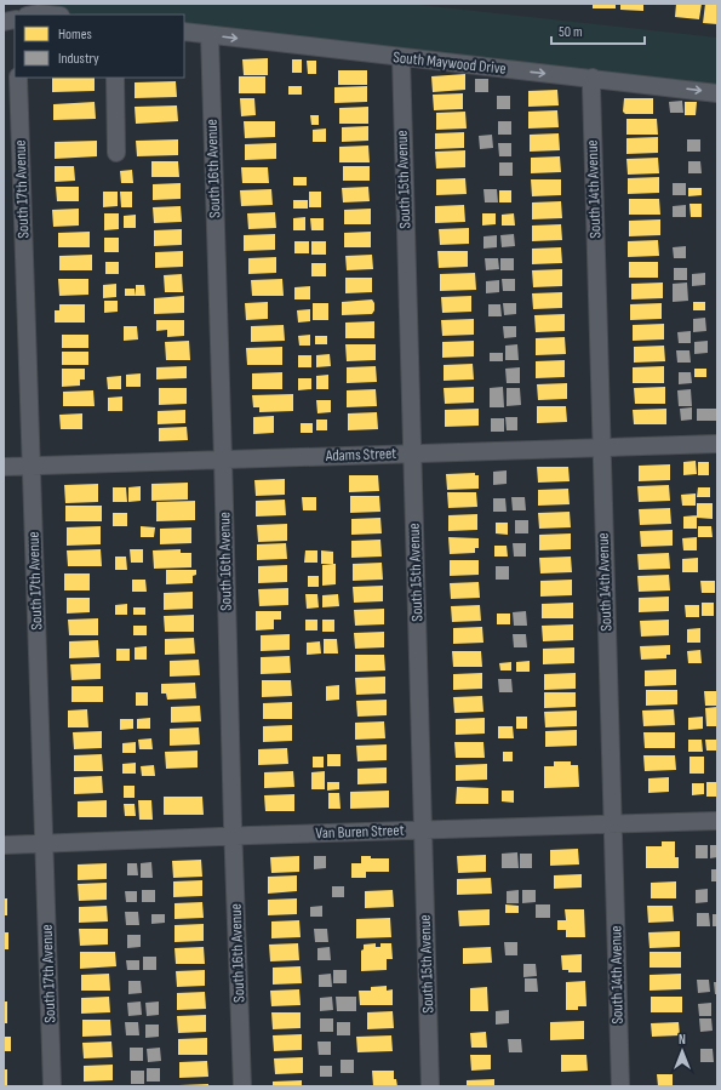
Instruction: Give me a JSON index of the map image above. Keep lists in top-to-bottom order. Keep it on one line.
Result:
{"streets":{"street":["South Maywood Drive","South 16th Avenue","South 15th Avenue","South 17th Avenue","South 14th Avenue","Adams Street","Van Buren Street"]},"crossings":[["South Maywood Drive","South 16th Avenue"],["South Maywood Drive","South 15th Avenue"],["South Maywood Drive","South 14th Avenue"],["South 16th Avenue","Adams Street"],["South 16th Avenue","Van Buren Street"],["South 15th Avenue","Adams Street"],["South 15th Avenue","Van Buren Street"],["South 17th Avenue","Adams Street"],["South 17th Avenue","Van Buren Street"],["South 14th Avenue","Adams Street"],["South 14th Avenue","Van Buren Street"]],"one_way":["South Maywood Drive"],"legend":["Homes","Industry"],"scale_bar":"50 m","north":"top"}
